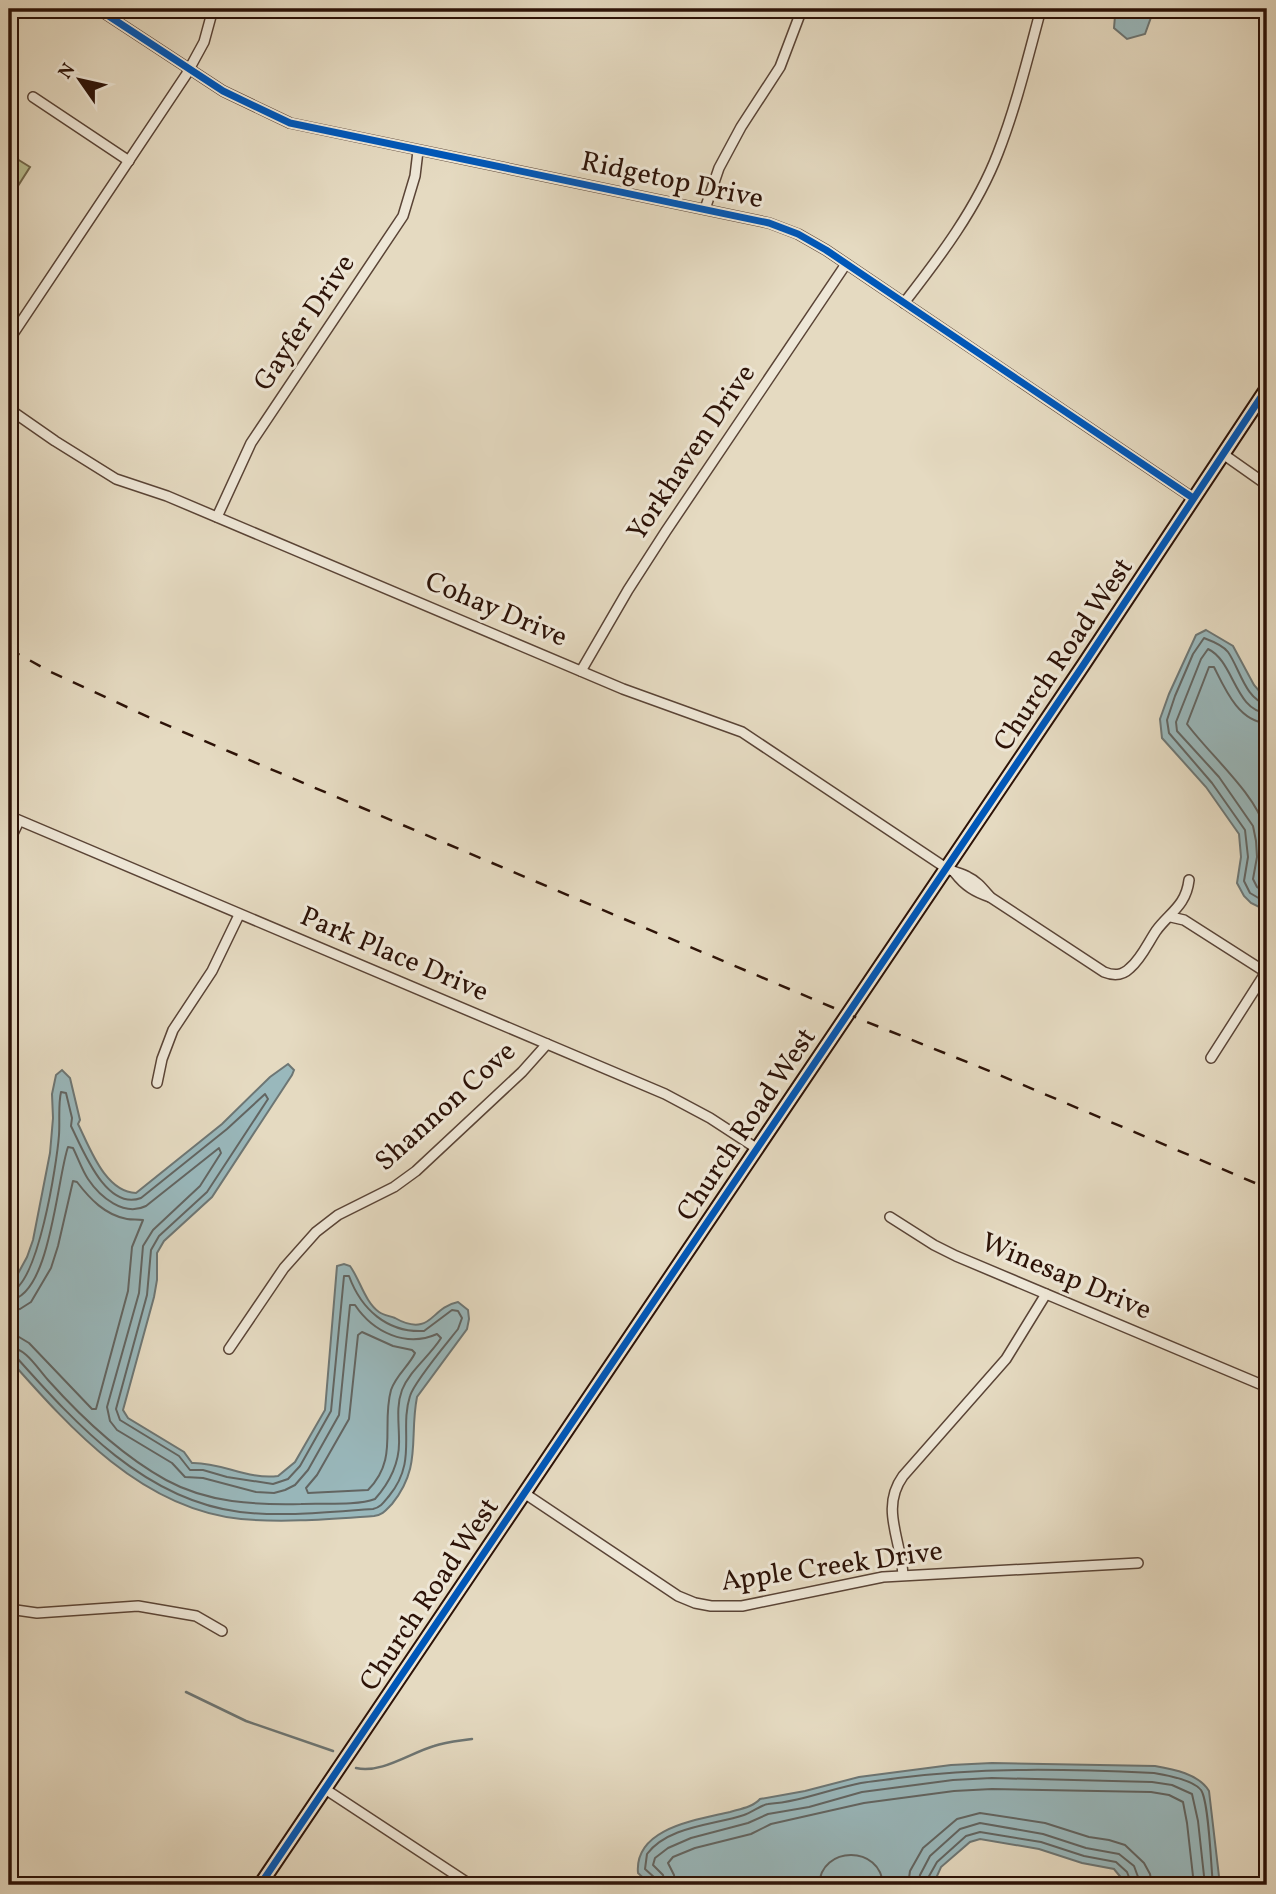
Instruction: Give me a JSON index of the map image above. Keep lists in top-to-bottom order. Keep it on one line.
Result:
{"streets":{"street":["Ridgetop Drive","Gayfer Drive","Yorkhaven Drive","Cohay Drive","Church Road West","Park Place Drive","Shannon Cove","Winesap Drive","Apple Creek Drive"]},"crossings":[["Ridgetop Drive","Gayfer Drive"],["Ridgetop Drive","Yorkhaven Drive"],["Ridgetop Drive","Church Road West"],["Gayfer Drive","Cohay Drive"],["Yorkhaven Drive","Cohay Drive"],["Cohay Drive","Church Road West"],["Church Road West","Park Place Drive"],["Church Road West","Apple Creek Drive"],["Park Place Drive","Shannon Cove"]],"north":"top left"}
